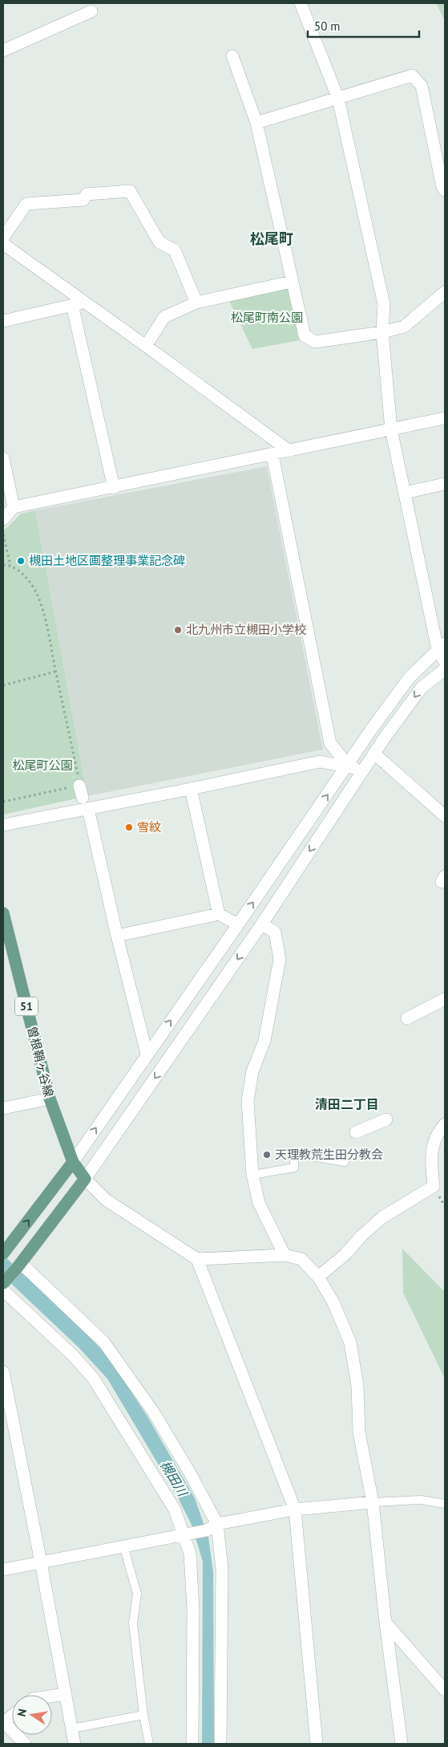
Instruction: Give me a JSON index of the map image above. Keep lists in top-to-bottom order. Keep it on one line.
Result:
{"streets":{"main road":["51","曽根鞘ヶ谷線"]},"districts":["松尾町","清田二丁目"],"water":["槻田川"],"parks":["松尾町南公園","松尾町公園"],"places":["槻田土地区画整理事業記念碑","北九州市立槻田小学校","雪紋","天理教荒生田分教会"],"scale_bar":"50 m","north":"left"}
